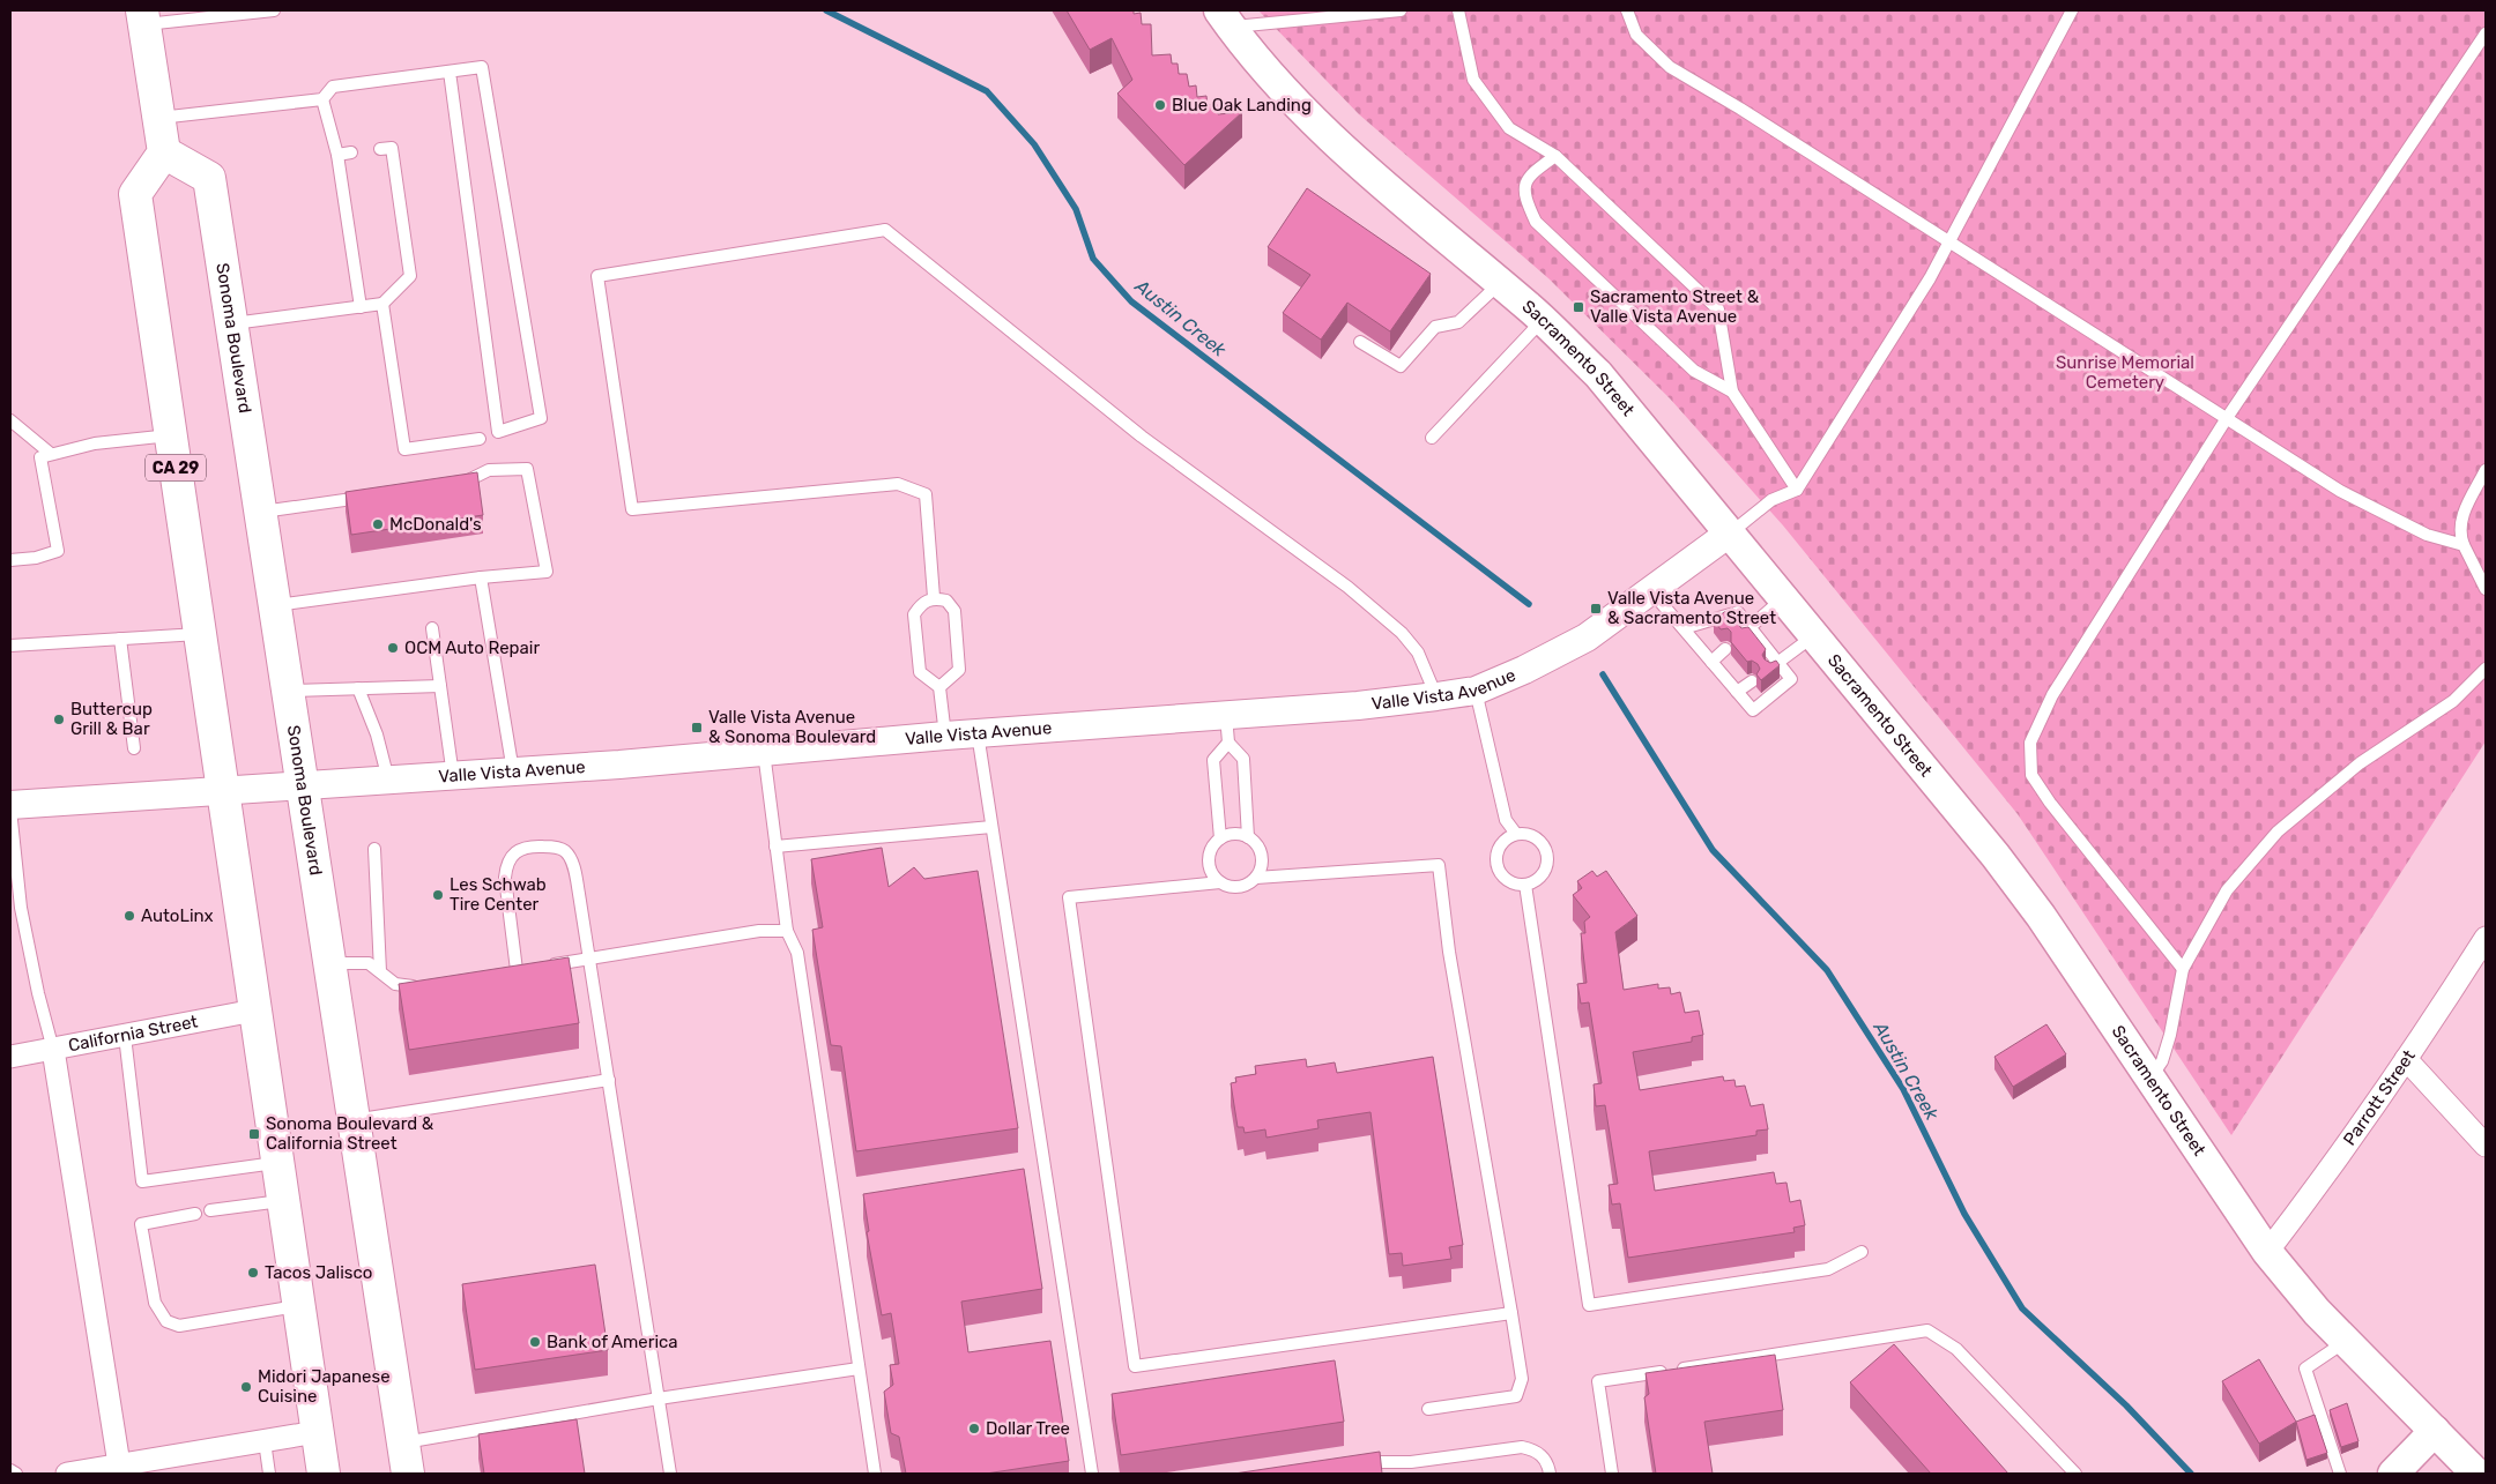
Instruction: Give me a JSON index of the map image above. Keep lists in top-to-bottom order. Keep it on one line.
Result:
{"streets":{"main road":["Sonoma Boulevard","Sacramento Street","CA 29"],"street":["Valle Vista Avenue","California Street","Parrott Street"]},"crossings":[["Sonoma Boulevard","CA 29"],["Sonoma Boulevard","Valle Vista Avenue"],["Sacramento Street","Valle Vista Avenue"],["Sacramento Street","Parrott Street"],["CA 29","Valle Vista Avenue"],["CA 29","California Street"]],"water":["Austin Creek"],"parks":["Sunrise Memorial Cemetery"],"places":{"other":["Blue Oak Landing","McDonald's","OCM Auto Repair","Buttercup Grill & Bar","Les Schwab Tire Center","AutoLinx","Tacos Jalisco","Bank of America","Midori Japanese Cuisine","Dollar Tree"],"transit":["Sacramento Street & Valle Vista Avenue","Valle Vista Avenue & Sacramento Street","Valle Vista Avenue & Sonoma Boulevard","Sonoma Boulevard & California Street"]}}
